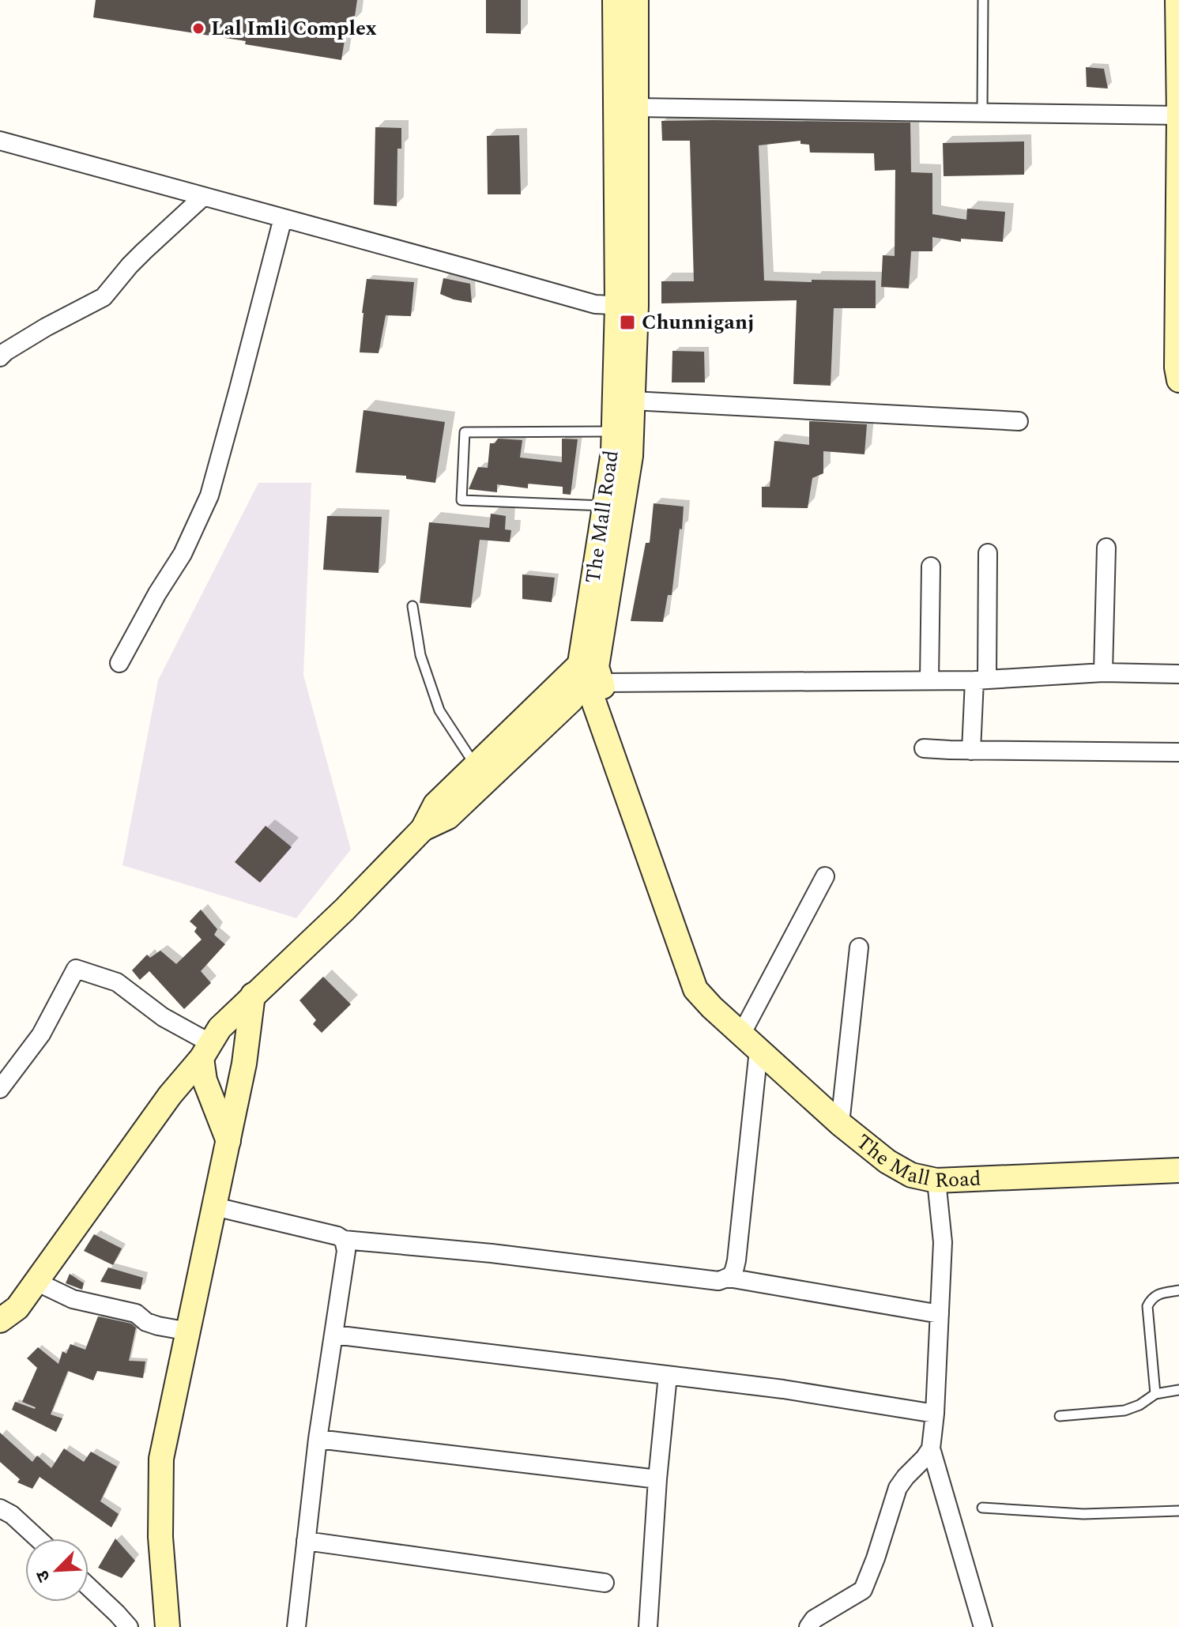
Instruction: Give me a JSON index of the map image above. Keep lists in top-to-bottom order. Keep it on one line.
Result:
{"streets":{"street":["The Mall Road"]},"places":{"other":["Lal Imli Complex"],"transit":["Chunniganj"]},"north":"bottom left"}
